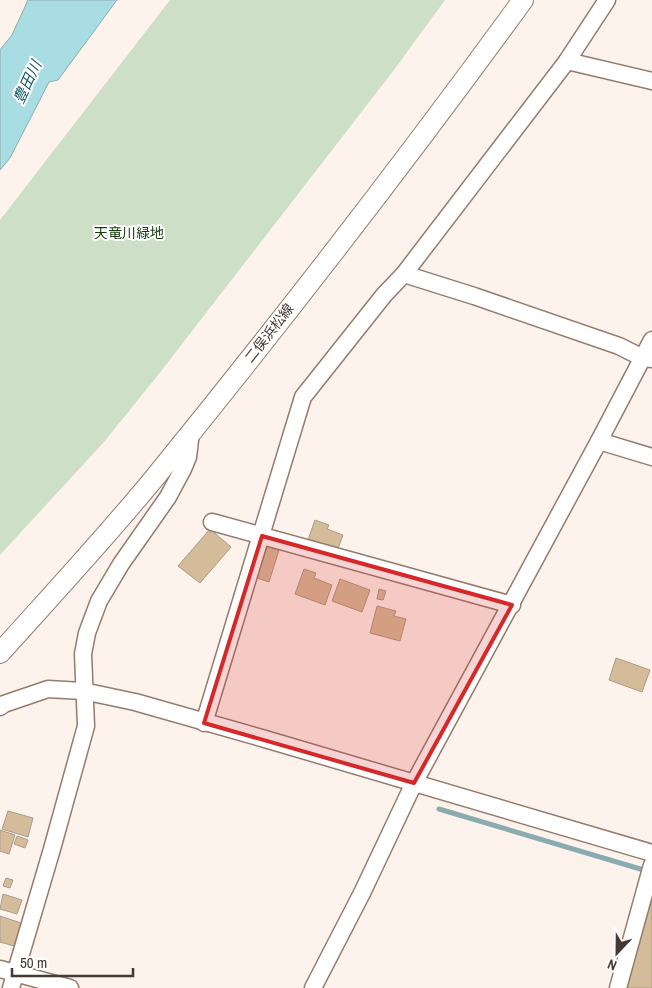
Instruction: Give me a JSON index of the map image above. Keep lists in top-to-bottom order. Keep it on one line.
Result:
{"streets":{"main road":["二俣浜松線"]},"water":["豊田川"],"parks":["天竜川緑地"],"scale_bar":"50 m","north":"bottom"}
